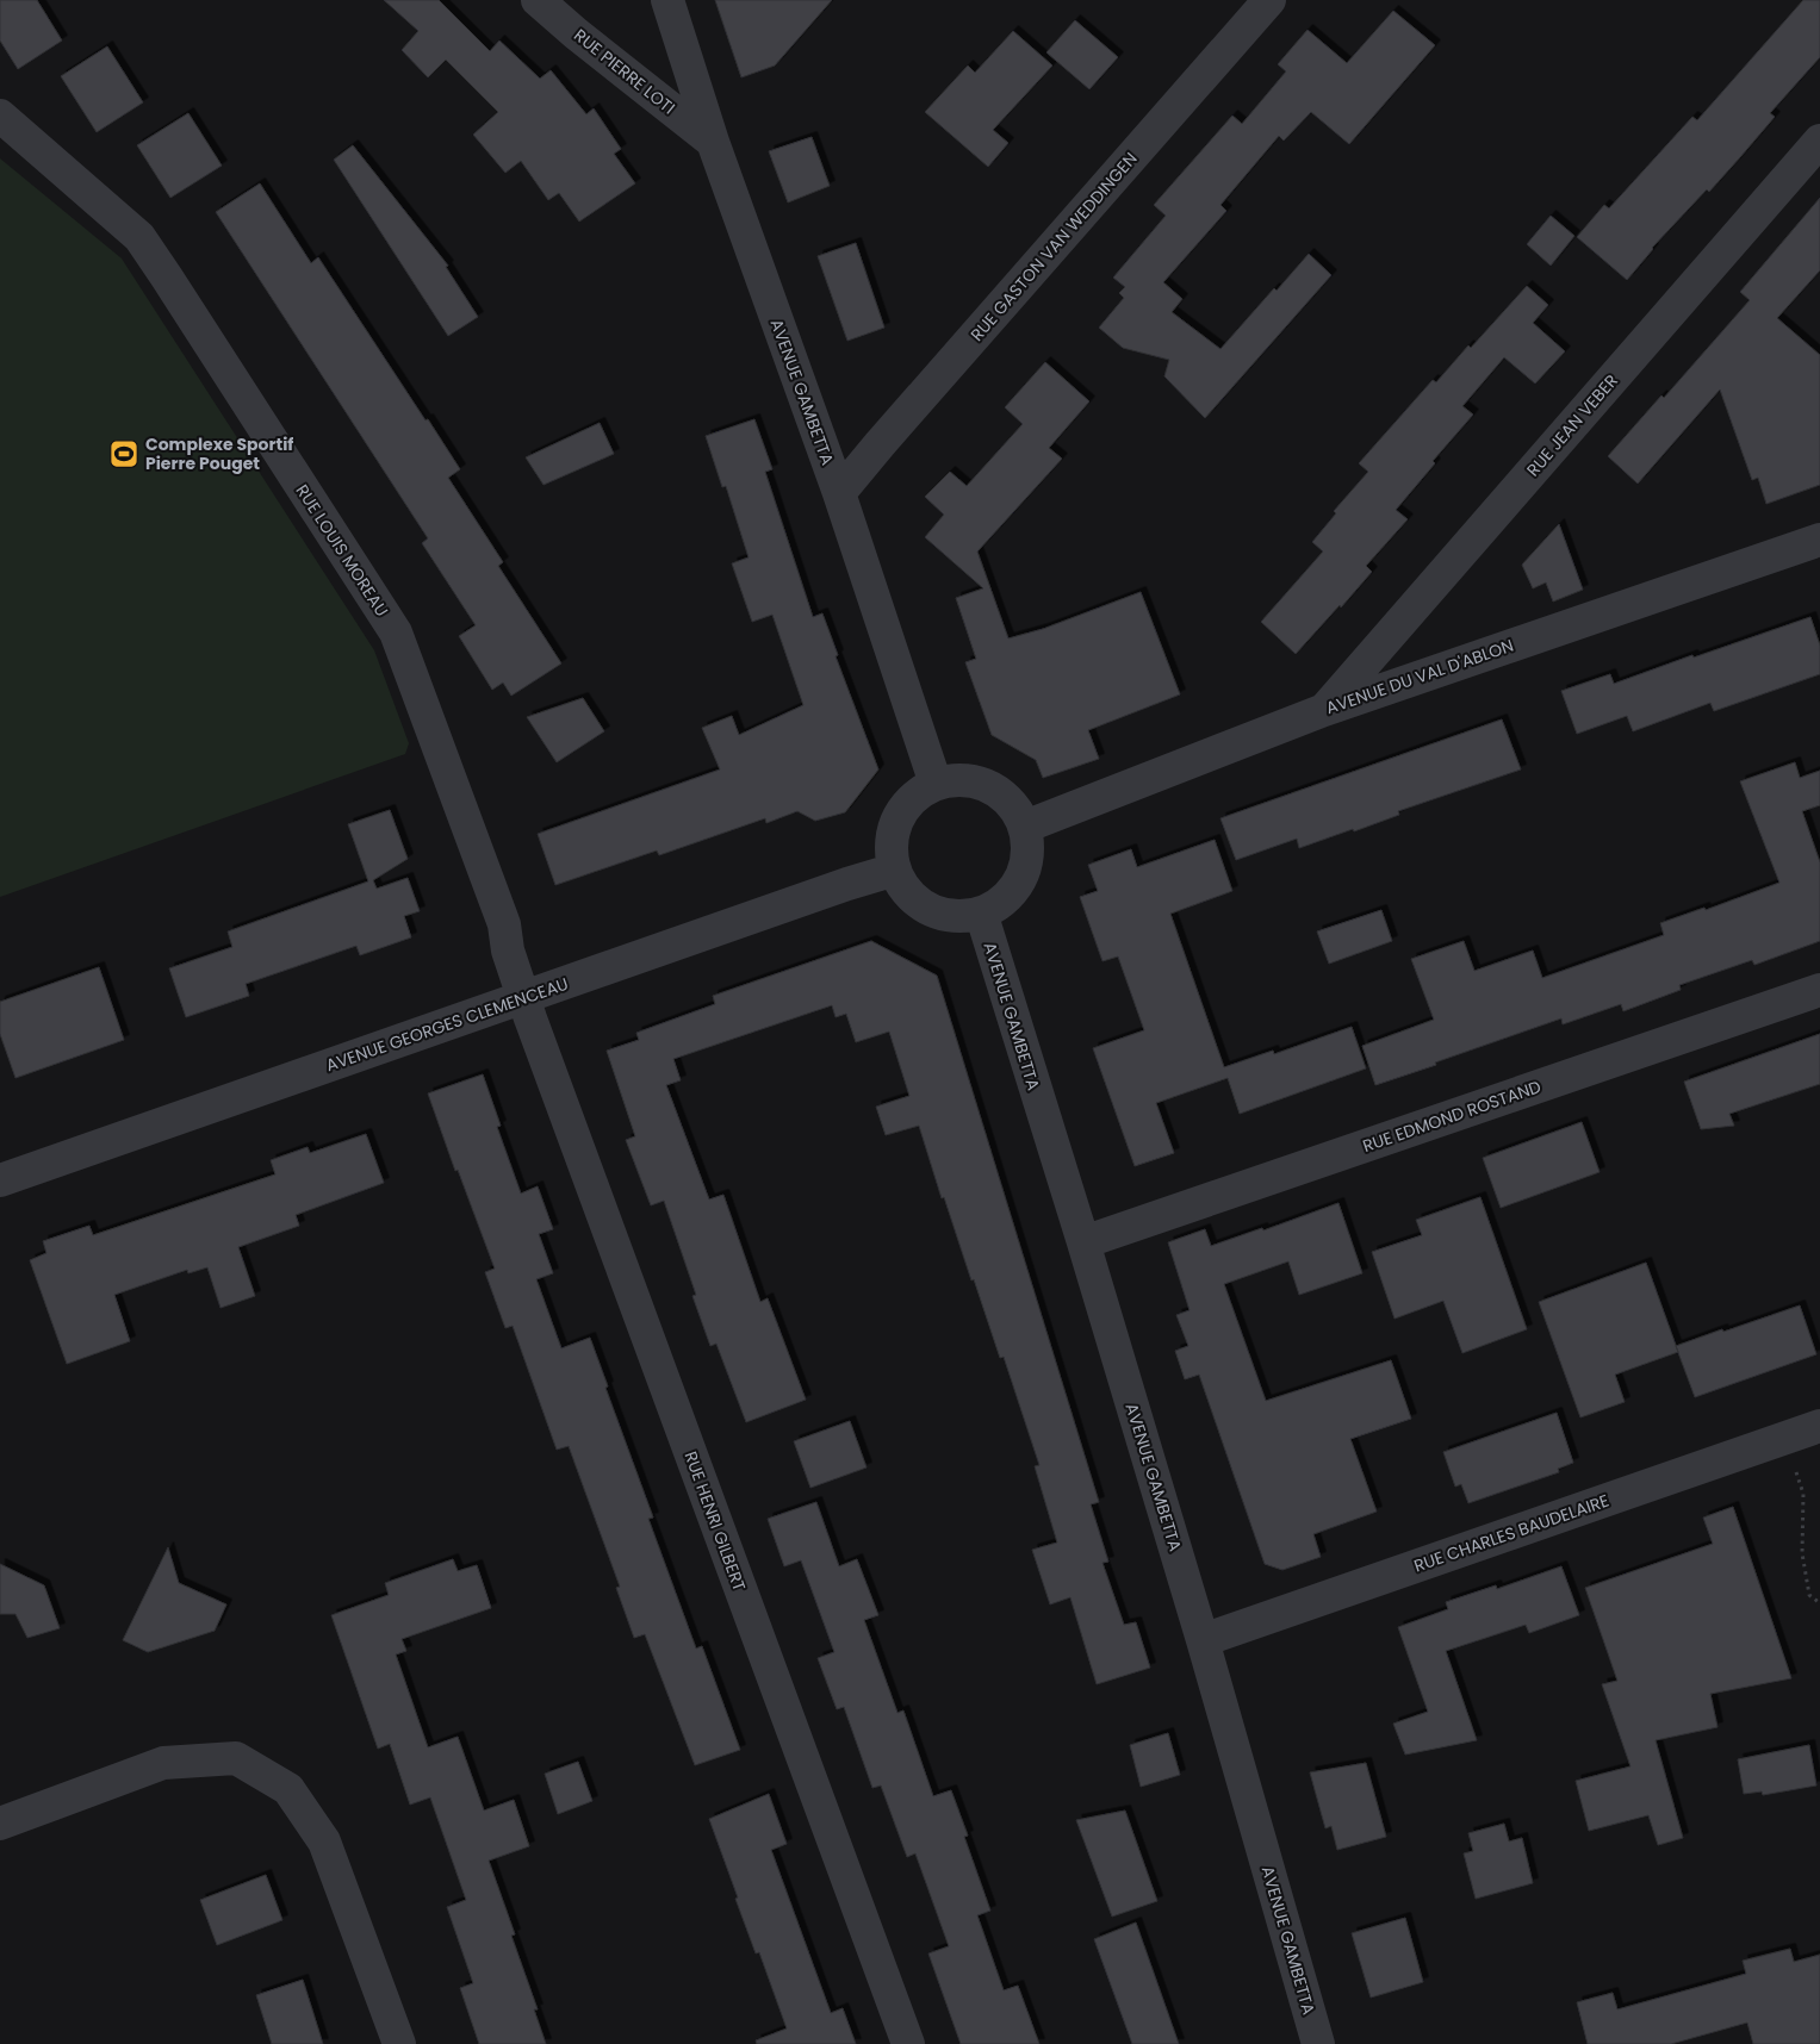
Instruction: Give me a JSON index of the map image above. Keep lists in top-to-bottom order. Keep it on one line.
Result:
{"streets":{"street":["RUE PIERRE LOTI","RUE GASTON VAN WEDDINGEN","AVENUE GAMBETTA","RUE JEAN VEBER","RUE LOUIS MOREAU","AVENUE DU VAL D'ABLON","AVENUE GEORGES CLEMENCEAU","RUE EDMOND ROSTAND","RUE HENRI GILBERT","RUE CHARLES BAUDELAIRE"]},"crossings":[["RUE PIERRE LOTI","AVENUE GAMBETTA"],["RUE GASTON VAN WEDDINGEN","AVENUE GAMBETTA"],["AVENUE GAMBETTA","AVENUE DU VAL D'ABLON"],["AVENUE GAMBETTA","AVENUE GEORGES CLEMENCEAU"],["AVENUE GAMBETTA","RUE EDMOND ROSTAND"],["AVENUE GAMBETTA","RUE CHARLES BAUDELAIRE"],["RUE JEAN VEBER","AVENUE DU VAL D'ABLON"],["RUE LOUIS MOREAU","AVENUE GEORGES CLEMENCEAU"],["RUE LOUIS MOREAU","RUE HENRI GILBERT"],["AVENUE DU VAL D'ABLON","AVENUE GEORGES CLEMENCEAU"],["AVENUE GEORGES CLEMENCEAU","RUE HENRI GILBERT"]],"places":{"sports":["Complexe Sportif Pierre Pouget"]}}
